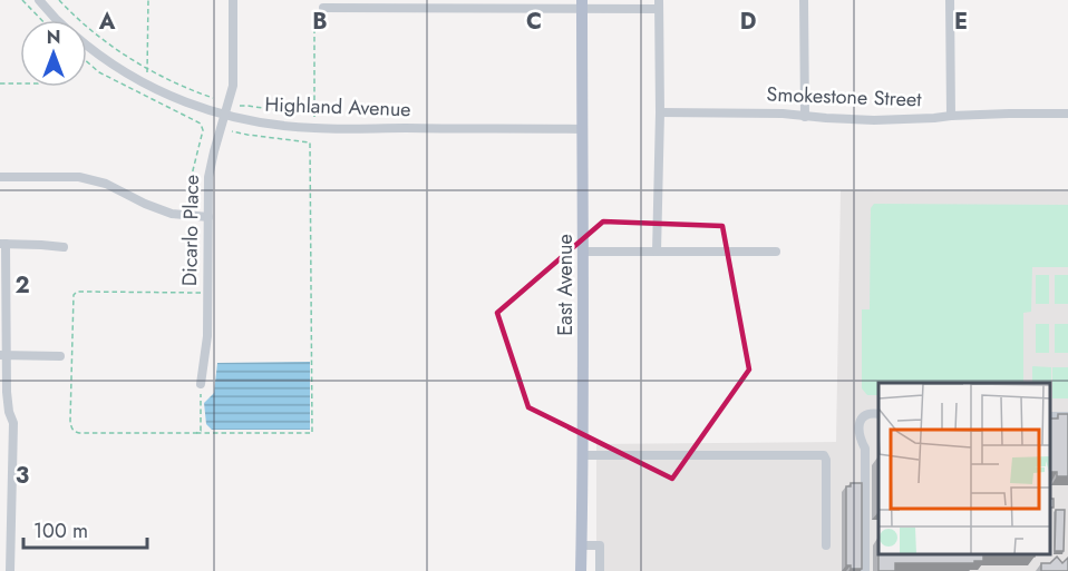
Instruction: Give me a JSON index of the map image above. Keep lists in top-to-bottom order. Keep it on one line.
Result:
{"streets":{"main road":["East Avenue"],"street":["Smokestone Street","Highland Avenue","Dicarlo Place"]},"crossings":[["Highland Avenue","Dicarlo Place"],["Highland Avenue","East Avenue"]],"scale_bar":"100 m","north":"top","grid":{"columns":["A","B","C","D","E"],"rows":["2","3"]}}
